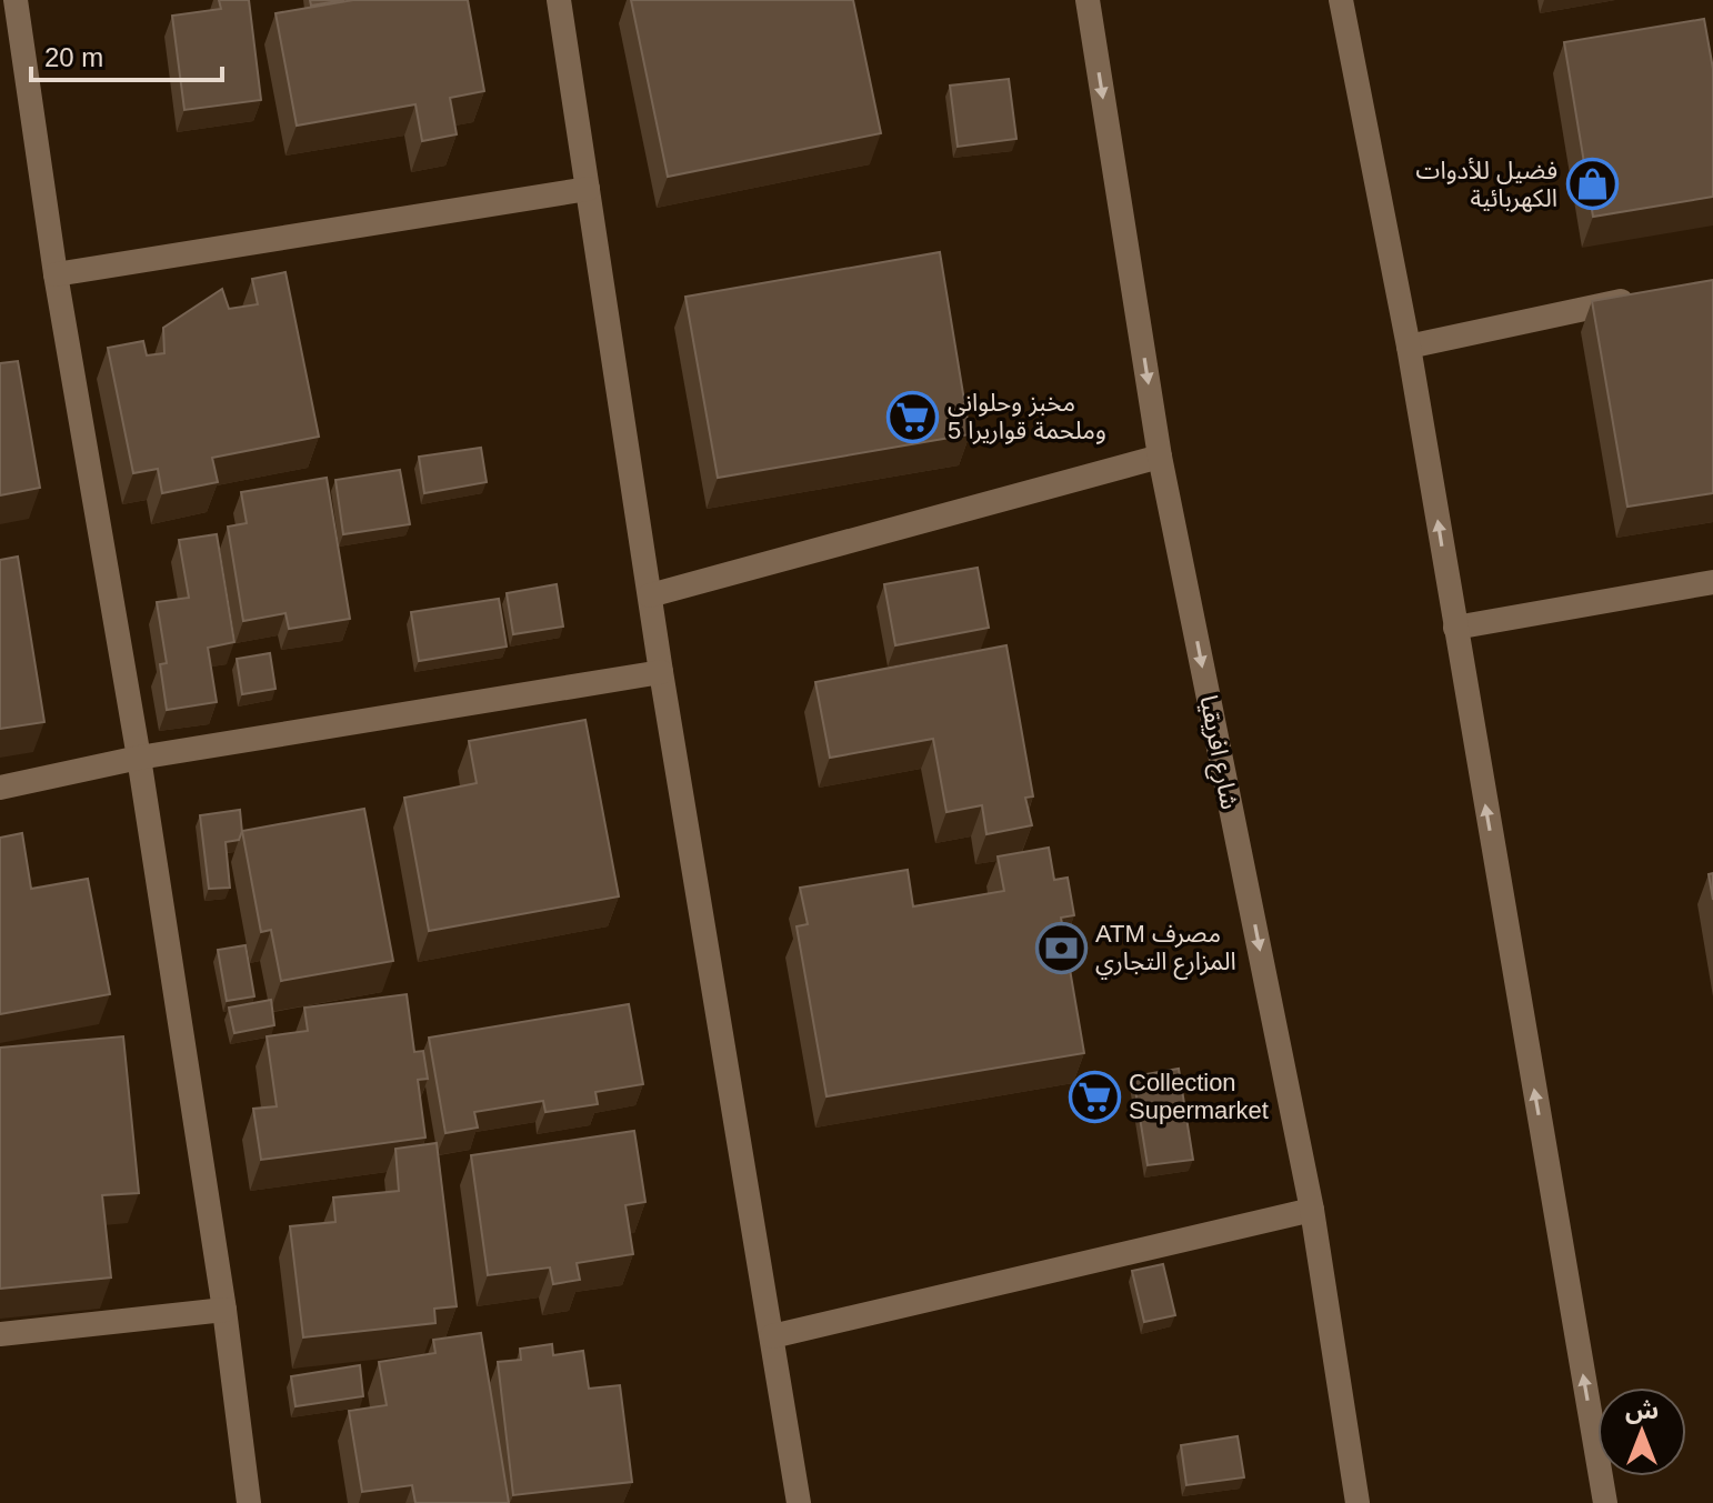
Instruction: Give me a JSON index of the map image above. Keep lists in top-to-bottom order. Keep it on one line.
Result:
{"streets":{"street":["شارع افريقيا"]},"one_way":["شارع افريقيا"],"places":{"shop":["فضيل للأدوات الكهربائية"],"supermarket":["مخبز وحلواني وملحمة قواريرا 5","Collection Supermarket"],"bank":["ATM مصرف المزارع التجاري"]},"scale_bar":"20 m","north":"top"}
